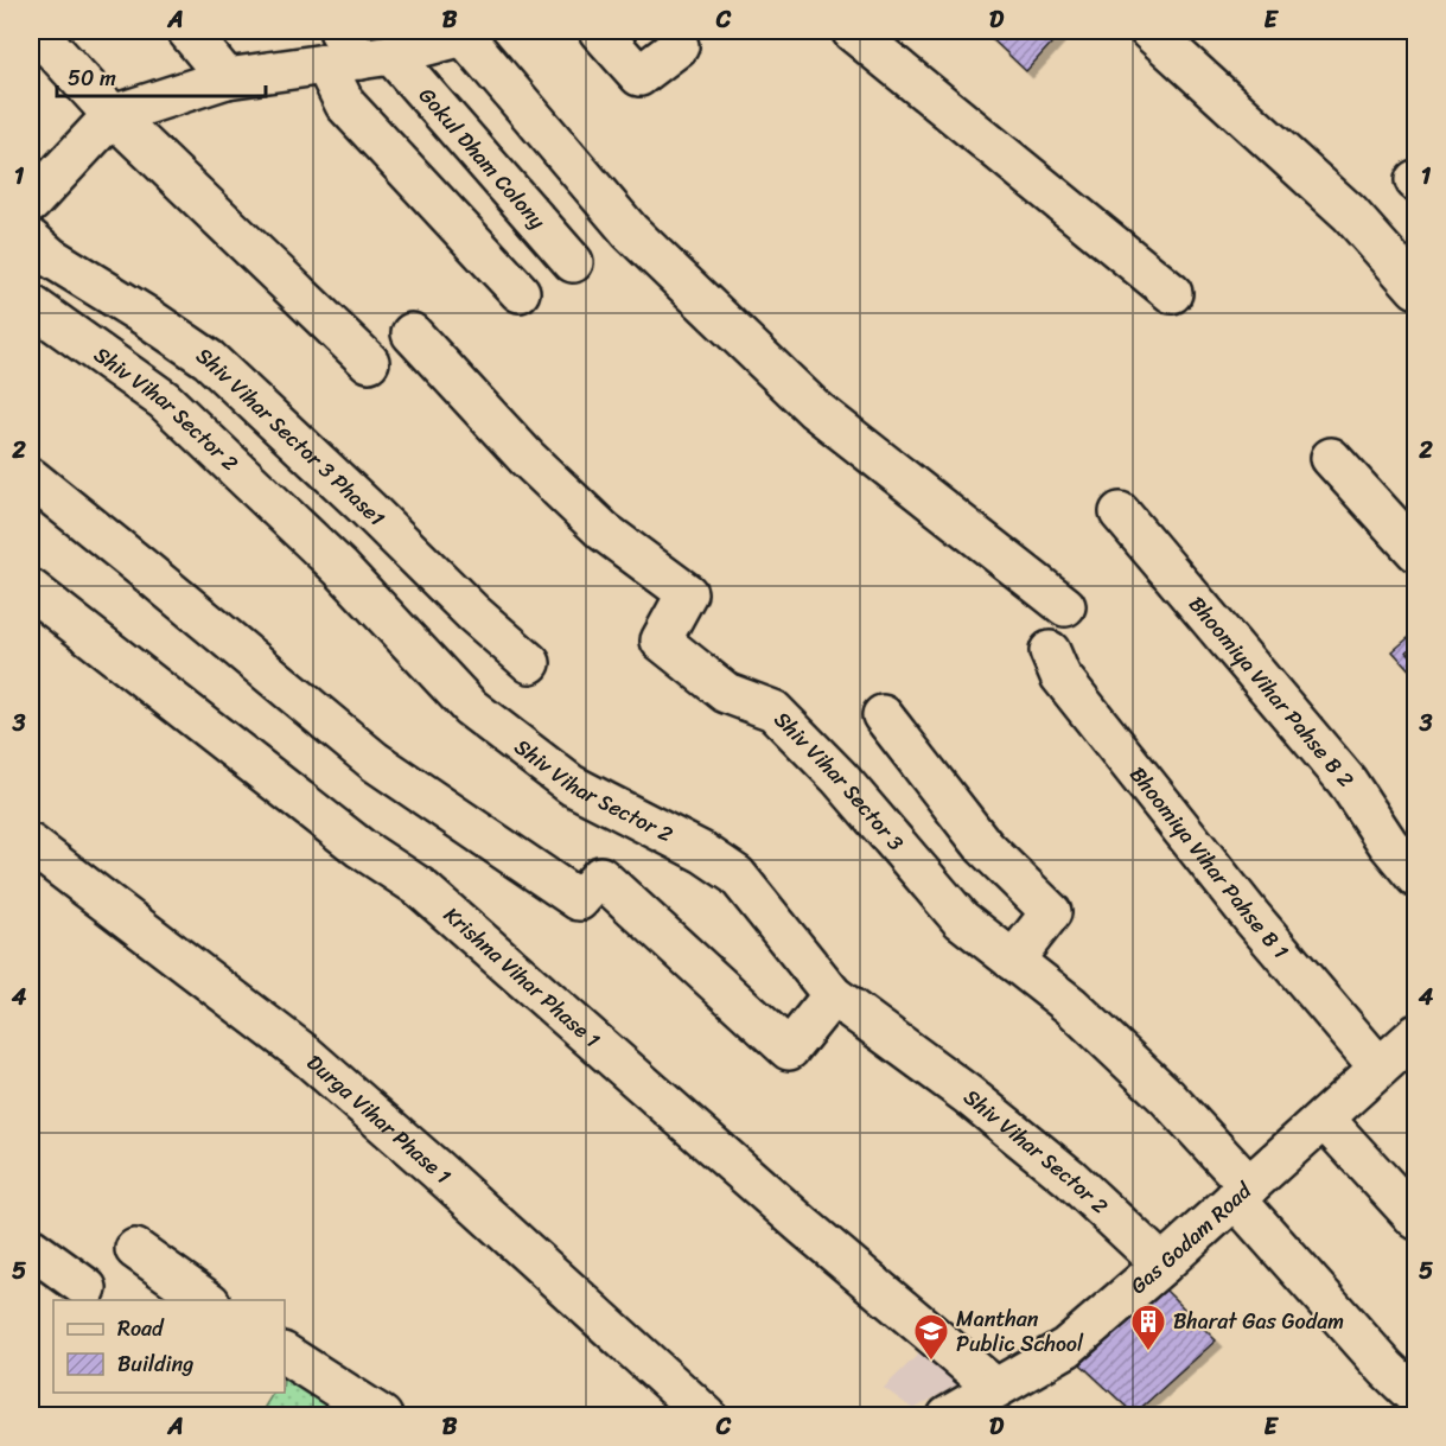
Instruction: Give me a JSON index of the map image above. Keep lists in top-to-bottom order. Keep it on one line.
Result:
{"streets":{"street":["Gokul Dham Colony","Shiv Vihar Sector 2","Shiv Vihar Sector 3 Phase1","Bhoomiya Vihar Pahse B 2","Shiv Vihar Sector 3","Bhoomiya Vihar Pahse B 1","Krishna Vihar Phase 1","Durga Vihar Phase 1","Gas Godam Road"]},"crossings":[["Shiv Vihar Sector 2","Gas Godam Road"],["Shiv Vihar Sector 3","Gas Godam Road"],["Bhoomiya Vihar Pahse B 1","Gas Godam Road"],["Krishna Vihar Phase 1","Gas Godam Road"]],"places":{"building":["Bharat Gas Godam"],"school or university":["Manthan Public School"]},"legend":["Road","Building"],"scale_bar":"50 m","grid":{"columns":["A","B","C","D","E"],"rows":["1","2","3","4","5"]}}
